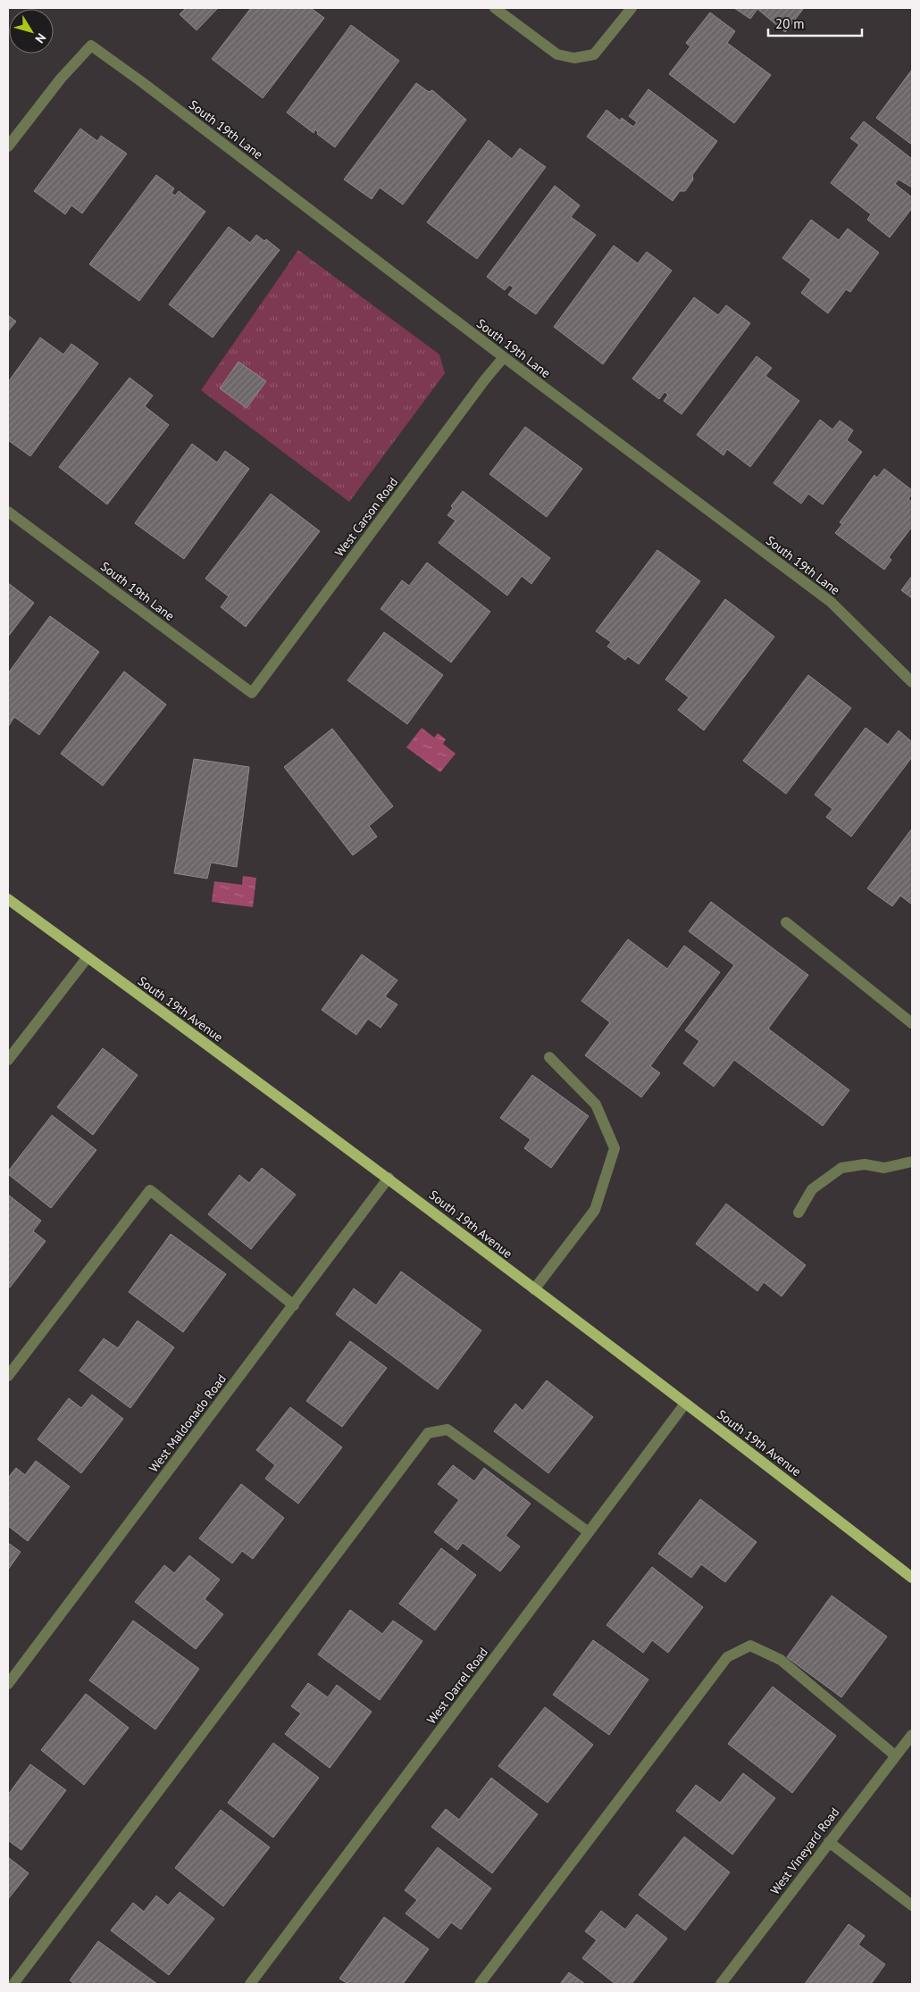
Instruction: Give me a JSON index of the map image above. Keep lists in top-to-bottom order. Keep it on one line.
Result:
{"streets":{"main road":["South 19th Avenue"],"street":["South 19th Lane","West Carson Road","West Maldonado Road","West Darrel Road","West Vineyard Road"]},"crossings":[["South 19th Lane","West Carson Road"],["South 19th Avenue","West Maldonado Road"],["South 19th Avenue","West Darrel Road"]],"scale_bar":"20 m","north":"bottom right"}
